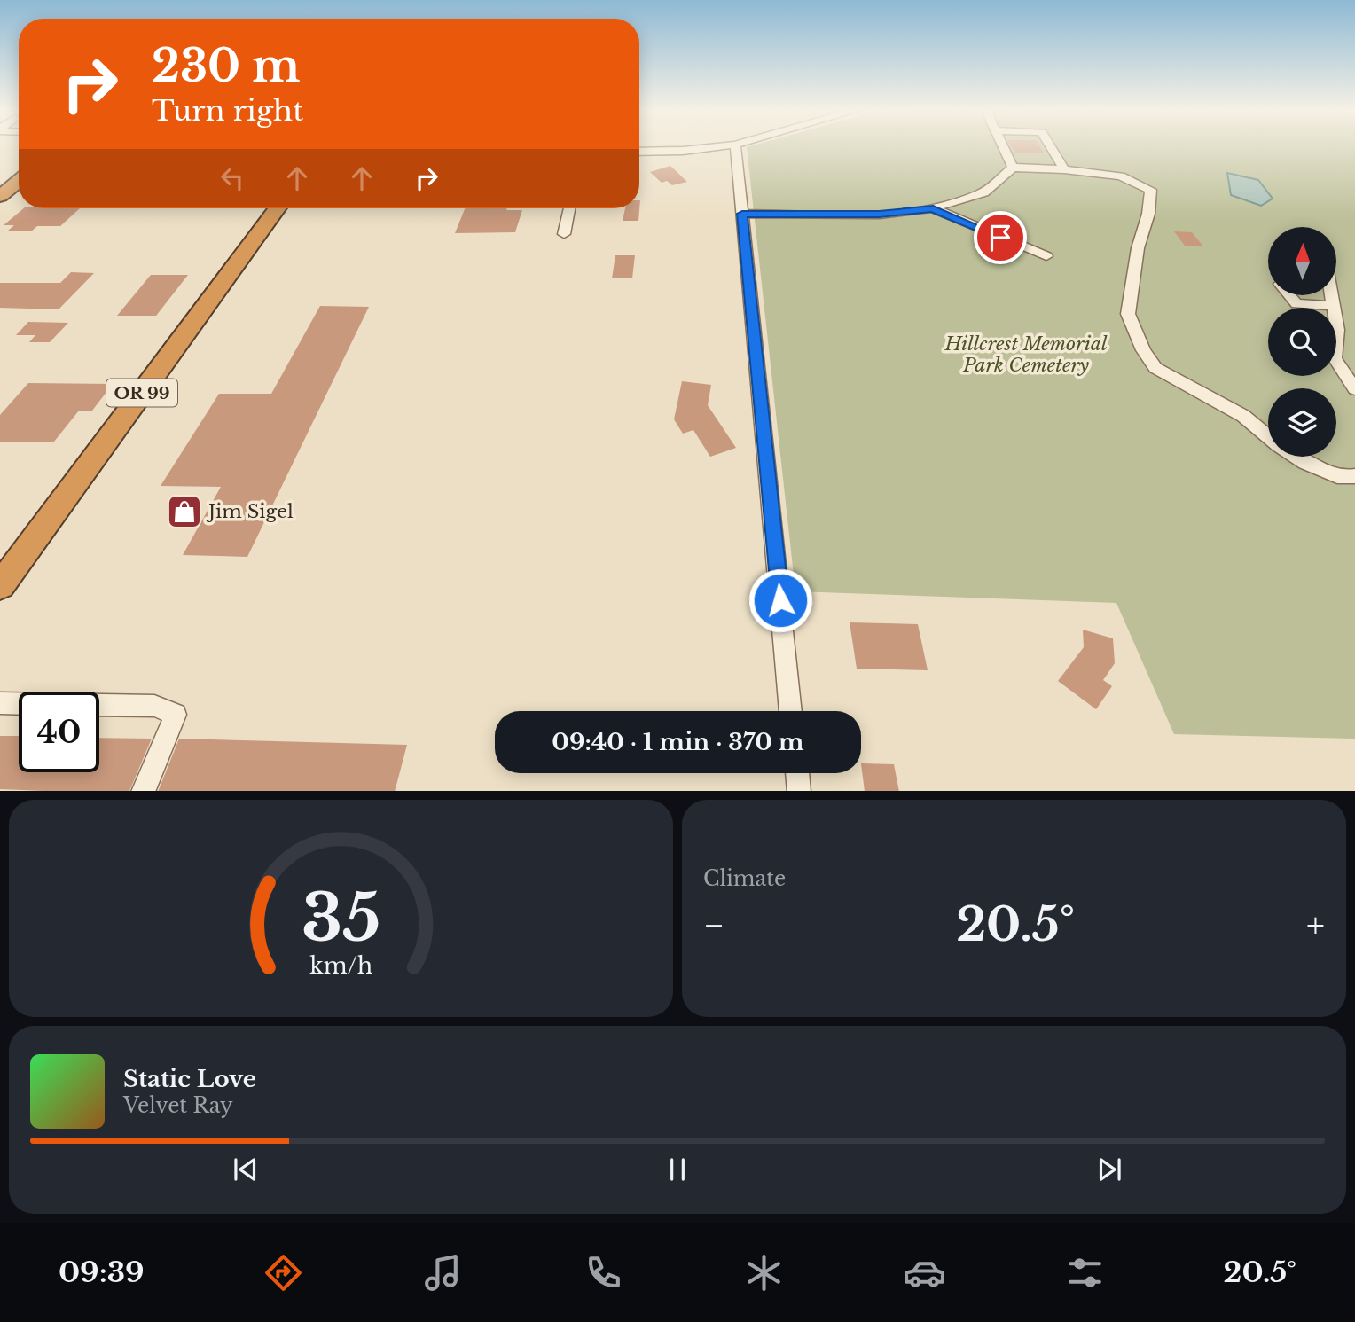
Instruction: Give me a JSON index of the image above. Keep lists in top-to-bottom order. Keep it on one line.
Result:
{"streets":{"highway":["OR 99"]},"parks":["Hillcrest Memorial Park Cemetery"],"places":{"shop":["Jim Sigel"]},"north":"top","page":{"turn":["230 m","Turn right"],"limit":"40","trip":"09:40 · 1 min · 370 m","tile":"Climate","heat":["−","20.5°","+"],"song":["Static Love","Velvet Ray"],"tabs":["09:39","20.5°"],"gauge":["35","km/h"]}}
